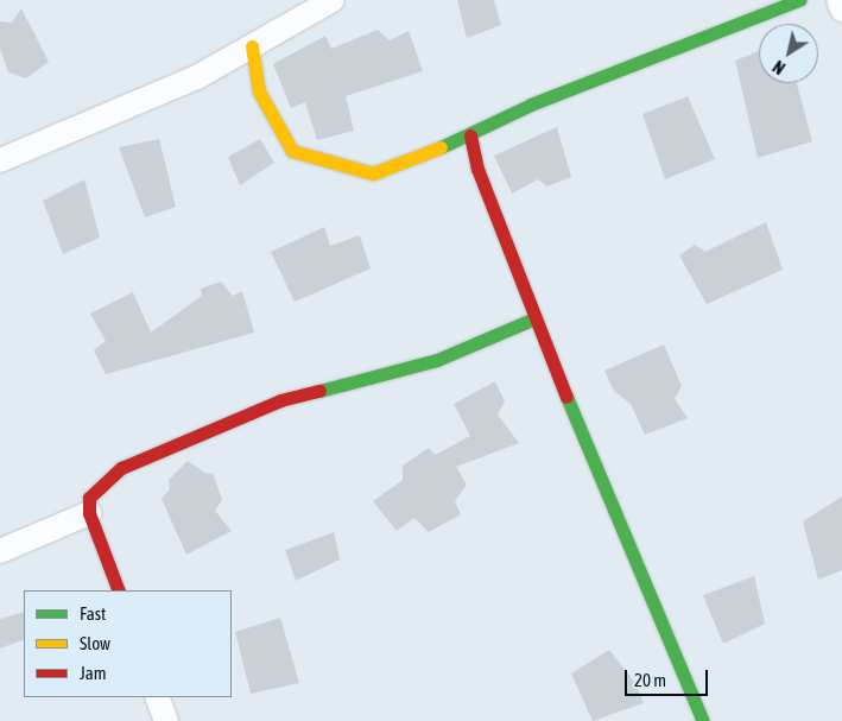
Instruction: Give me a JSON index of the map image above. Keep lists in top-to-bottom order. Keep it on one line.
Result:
{"legend":["Fast","Slow","Jam"],"scale_bar":"20 m","north":"bottom left"}
